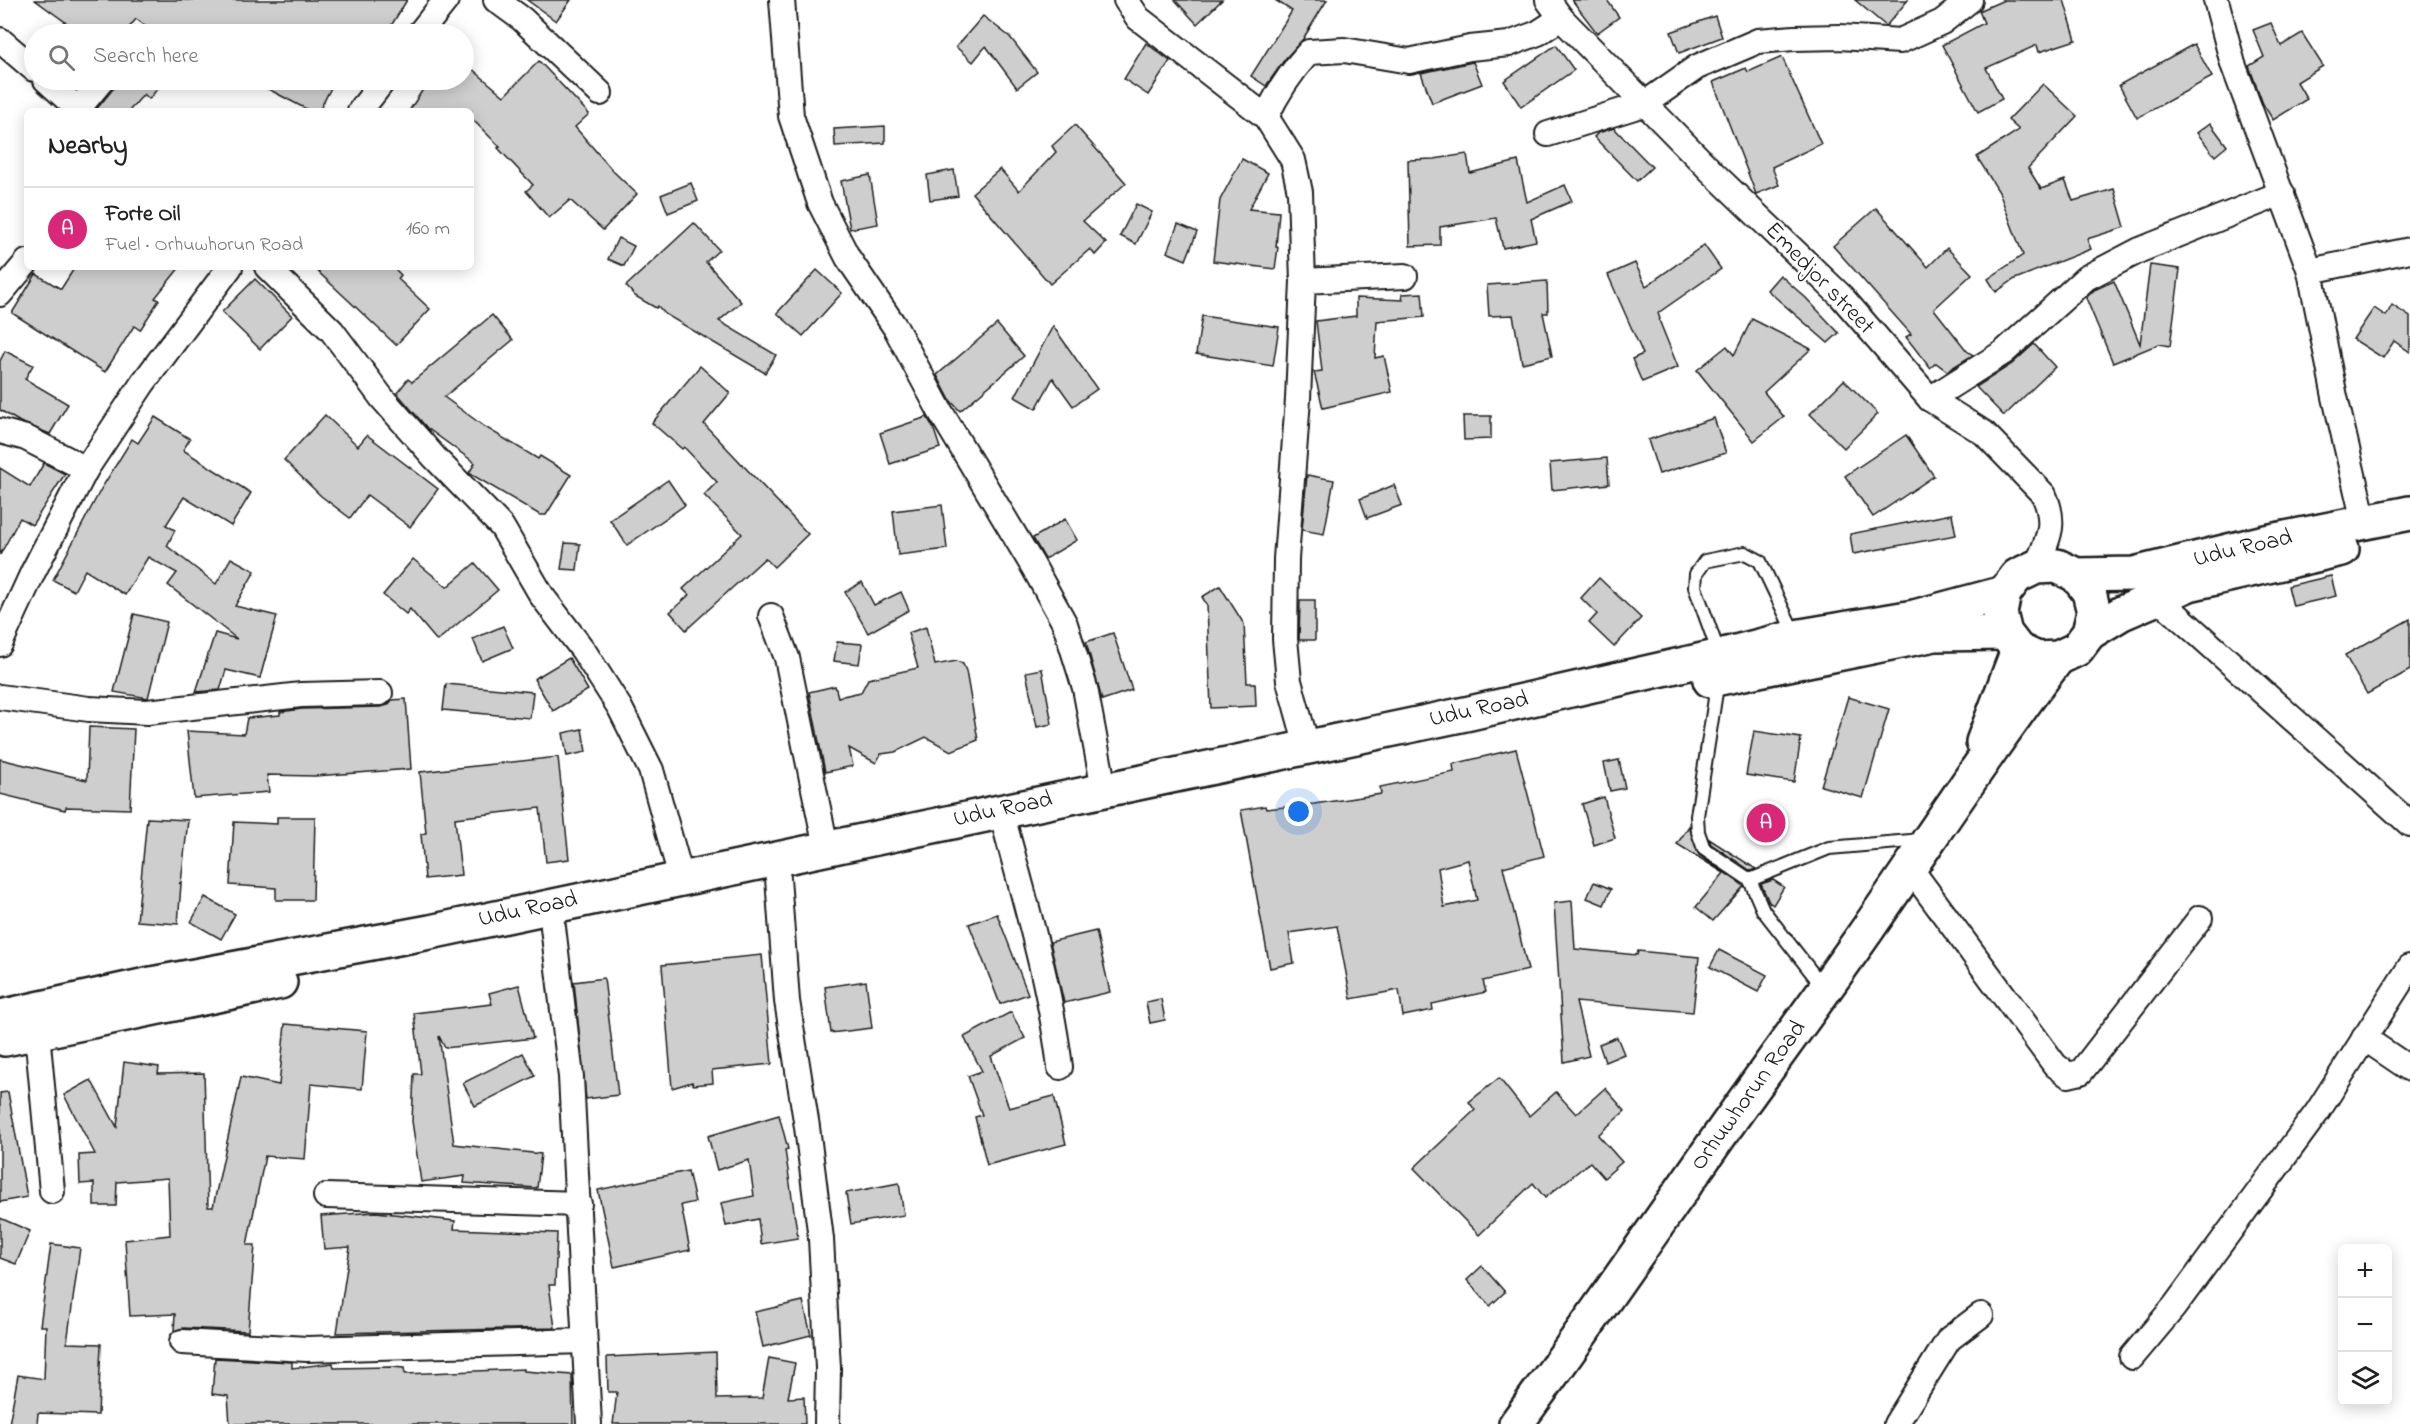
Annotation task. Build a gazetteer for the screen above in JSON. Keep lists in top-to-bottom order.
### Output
{
  "streets": {
    "main road": ["Udu Road", "Orhuwhorun Road"],
    "street": ["Emedjor street"]
  },
  "crossings": [
    ["Emedjor street", "Udu Road"],
    ["Emedjor street", "Orhuwhorun Road"],
    ["Udu Road", "Orhuwhorun Road"]
  ],
  "page": {
    "search": "Search here",
    "heading": "Nearby",
    "list": [
      {
        "mark": "A",
        "name": "Forte Oil",
        "note": "Fuel · Orhuwhorun Road",
        "value": "160 m"
      }
    ],
    "pins": "A",
    "map_buttons": ["+", "−"]
  }
}
